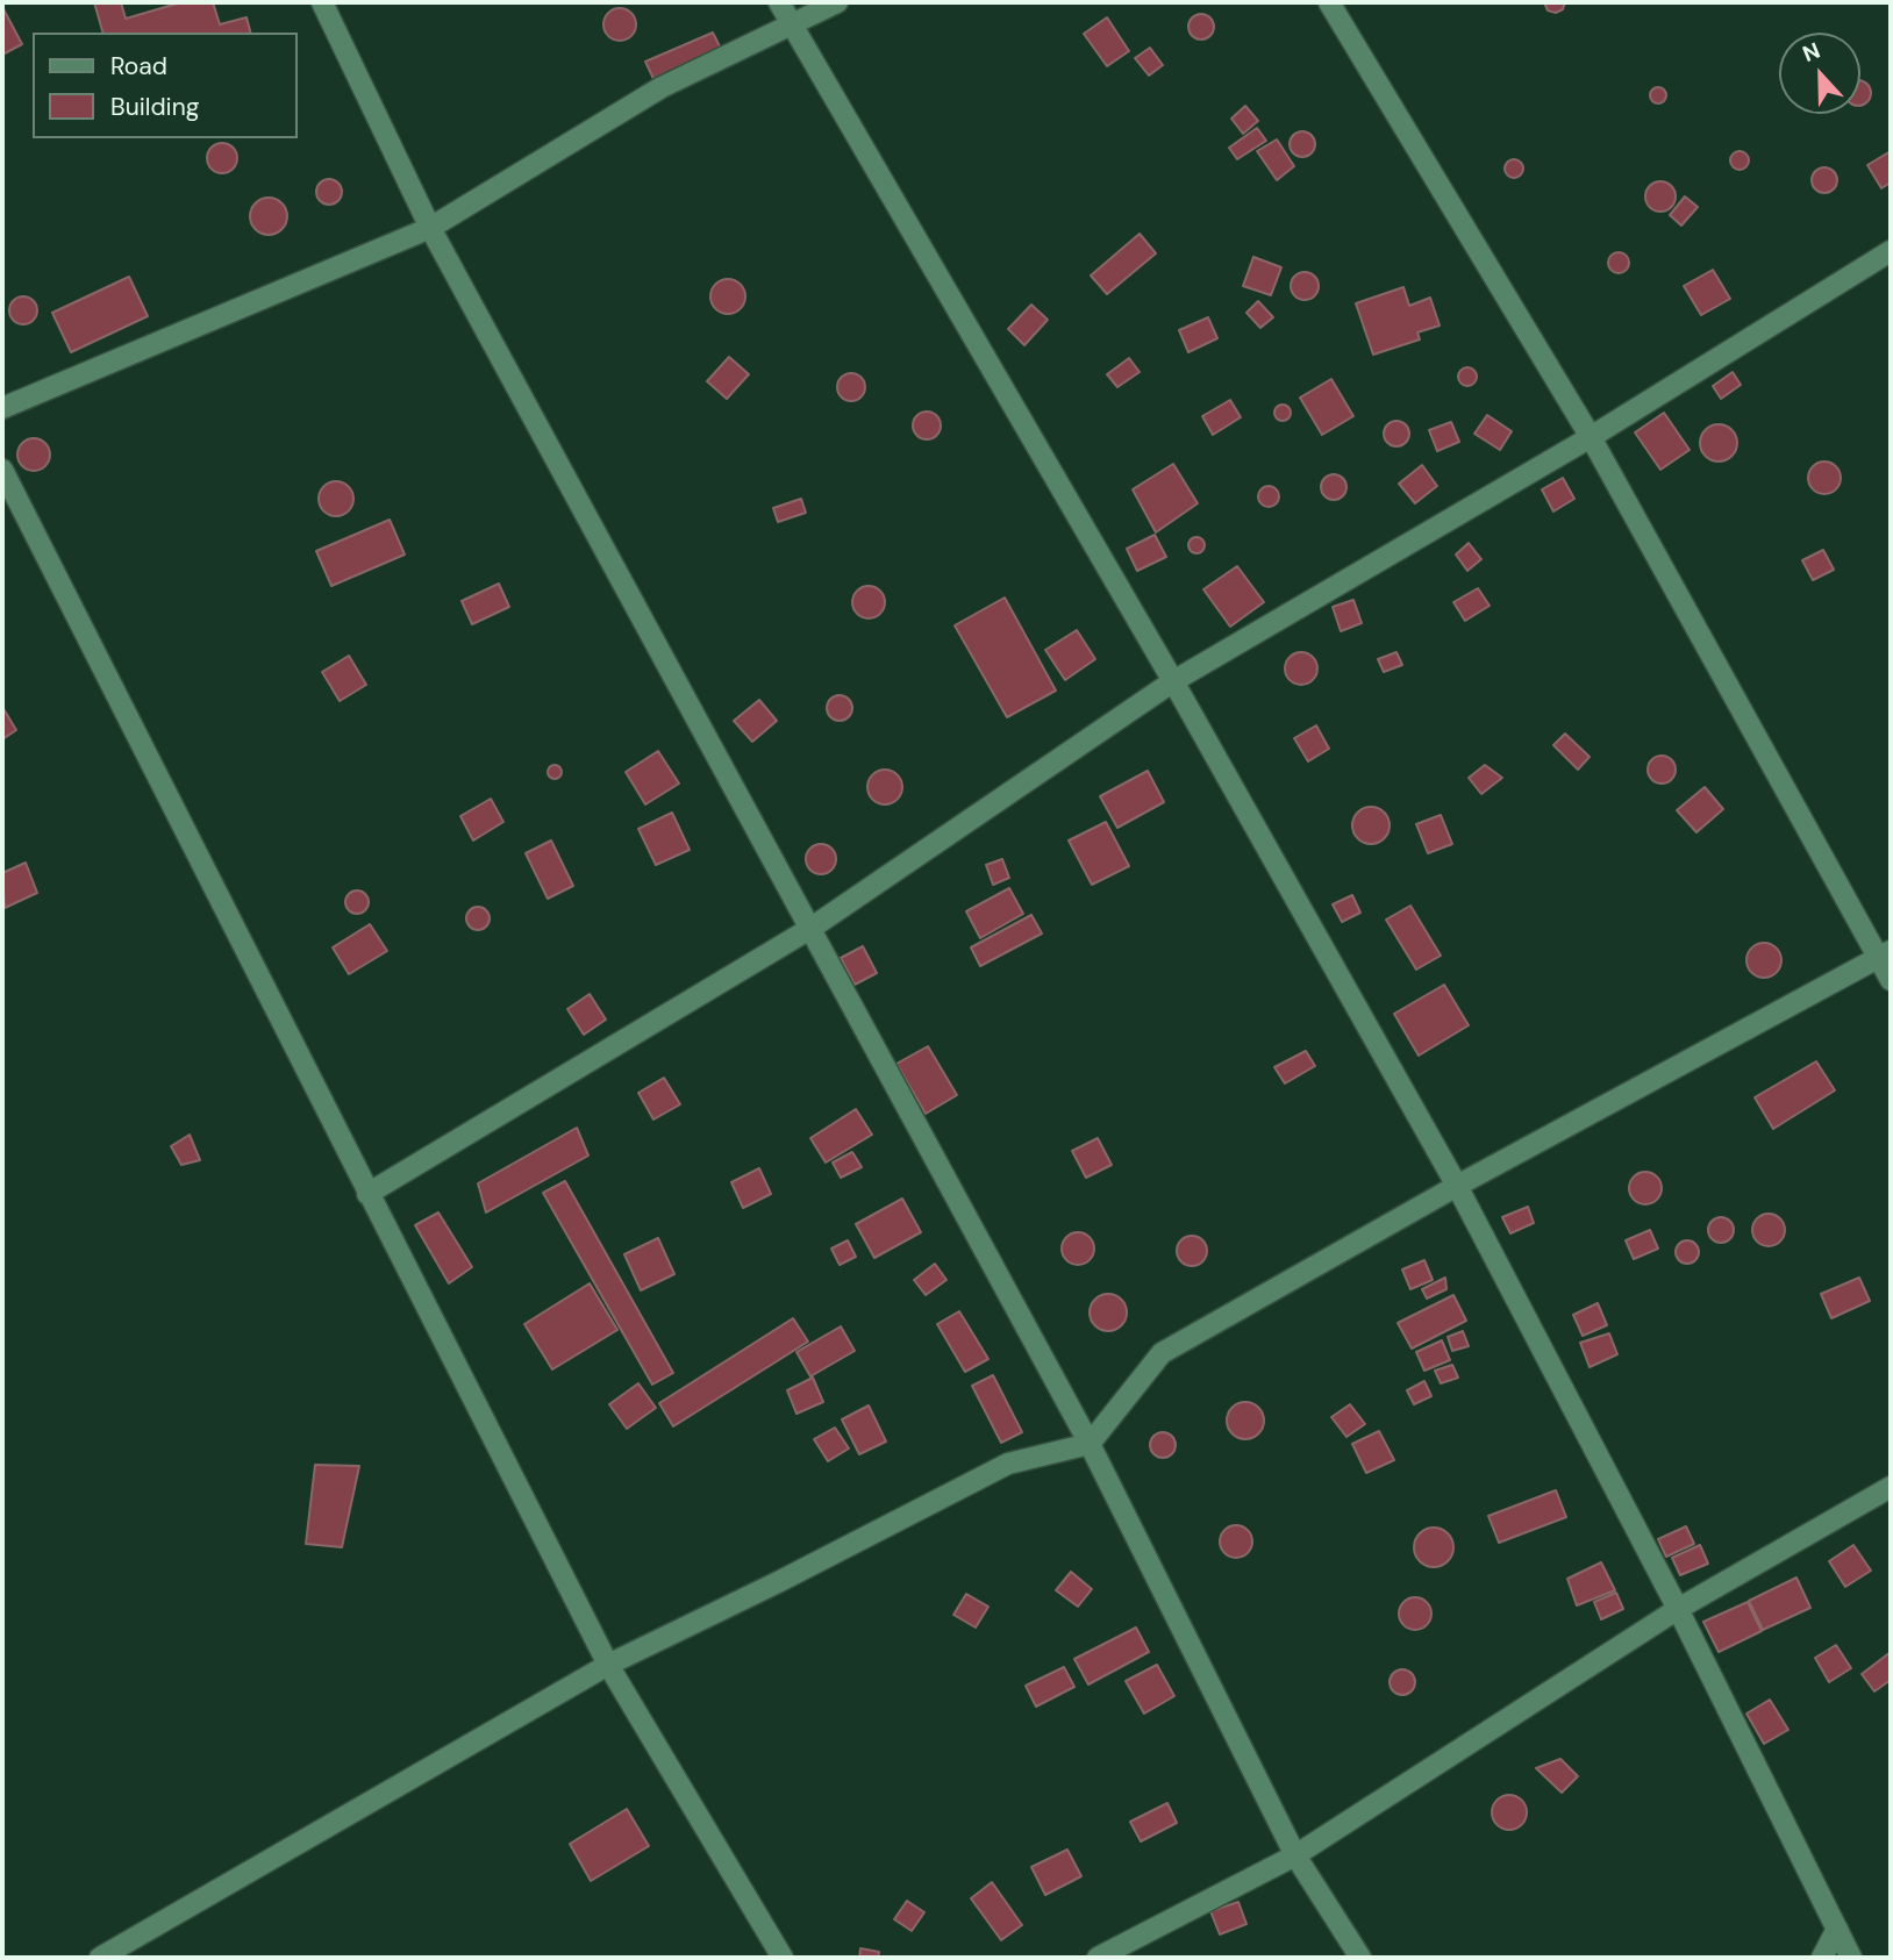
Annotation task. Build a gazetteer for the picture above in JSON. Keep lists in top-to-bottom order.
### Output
{
  "legend": ["Road", "Building"],
  "north": "top"
}
